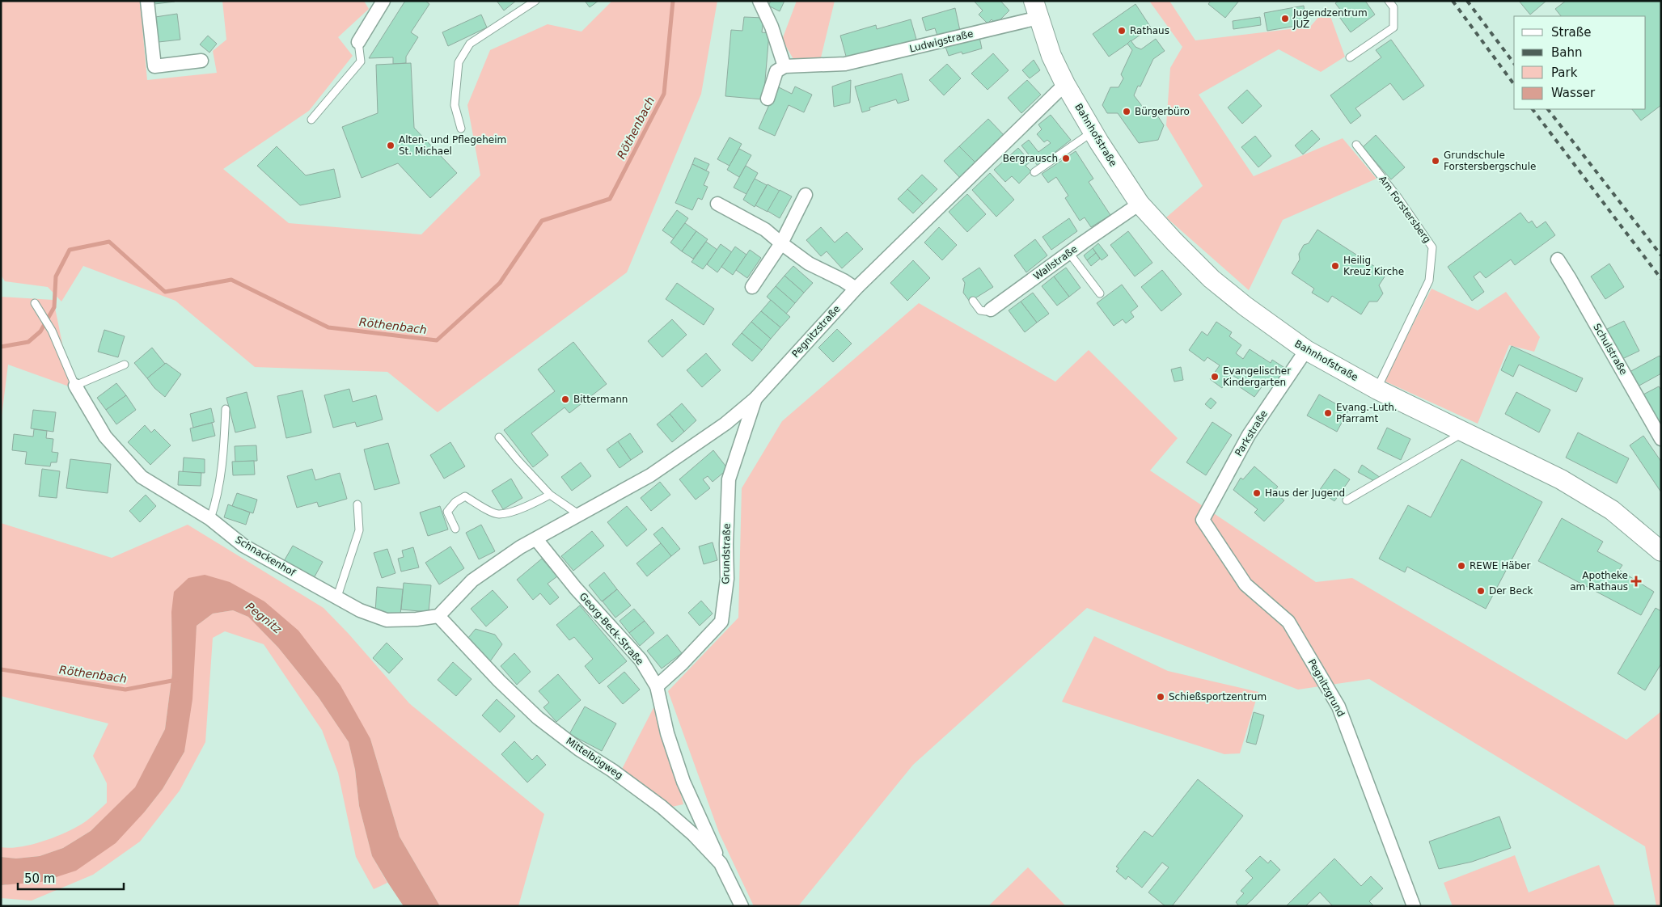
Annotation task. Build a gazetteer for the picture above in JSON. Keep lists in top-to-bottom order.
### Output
{
  "streets": {
    "main road": ["Bahnhofstraße"],
    "street": [
      "Ludwigstraße",
      "Wallstraße",
      "Pegnitzstraße",
      "Schulstraße",
      "Parkstraße",
      "Grundstraße",
      "Schnackenhof",
      "Georg-Beck-Straße",
      "Pegnitzgrund",
      "Mittelbügweg"
    ],
    "lane": ["Am Forstersberg"]
  },
  "crossings": [
    ["Ludwigstraße", "Bahnhofstraße"],
    ["Bahnhofstraße", "Am Forstersberg"],
    ["Bahnhofstraße", "Wallstraße"],
    ["Bahnhofstraße", "Pegnitzstraße"],
    ["Bahnhofstraße", "Parkstraße"],
    ["Pegnitzstraße", "Grundstraße"],
    ["Pegnitzstraße", "Georg-Beck-Straße"],
    ["Parkstraße", "Pegnitzgrund"],
    ["Grundstraße", "Georg-Beck-Straße"],
    ["Schnackenhof", "Mittelbügweg"],
    ["Georg-Beck-Straße", "Mittelbügweg"]
  ],
  "water": ["Röthenbach", "Pegnitz"],
  "places": {
    "other": [
      "Jugendzentrum JUZ",
      "Rathaus",
      "Bürgerbüro",
      "Alten- und Pflegeheim St. Michael",
      "Bergrausch",
      "Grundschule Forstersbergschule",
      "Heilig Kreuz Kirche",
      "Evangelischer Kindergarten",
      "Bittermann",
      "Evang.-Luth. Pfarramt",
      "Haus der Jugend",
      "REWE Häber",
      "Der Beck",
      "Schießsportzentrum"
    ],
    "health": ["Apotheke am Rathaus"]
  },
  "legend": [
    "Straße",
    "Bahn",
    "Park",
    "Wasser"
  ],
  "scale_bar": "50 m"
}
